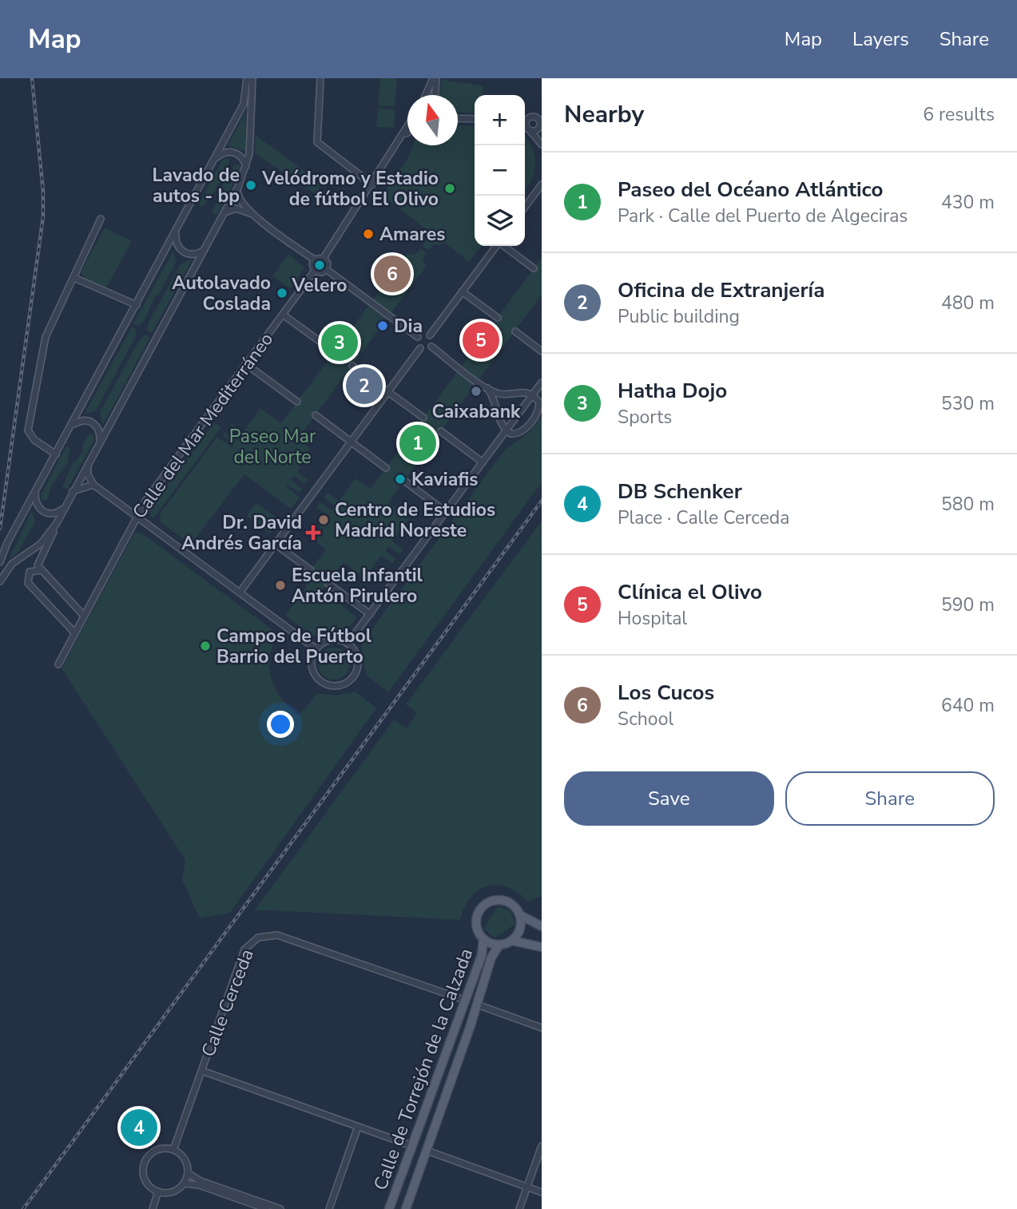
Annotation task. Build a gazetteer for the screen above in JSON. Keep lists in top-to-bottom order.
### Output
{
  "streets": {
    "main road": ["Calle de Torrejón de la Calzada"],
    "street": ["Calle del Mar Mediterráneo", "Calle Cerceda"]
  },
  "crossings": [
    ["Calle Cerceda", "Calle de Torrejón de la Calzada"]
  ],
  "parks": ["Paseo Mar del Norte"],
  "places": {
    "other": [
      "Lavado de autos - bp",
      "Velódromo y Estadio de fútbol El Olivo",
      "Amares",
      "Velero",
      "Autolavado Coslada",
      "Dia",
      "Caixabank",
      "Kaviafis",
      "Centro de Estudios Madrid Noreste",
      "Escuela Infantil Antón Pirulero",
      "Campos de Fútbol Barrio del Puerto"
    ],
    "health": ["Dr. David Andrés García"]
  },
  "north": "top",
  "page": {
    "header": "Map",
    "nav": ["Map", "Layers", "Share"],
    "heading": ["Nearby", "6 results"],
    "map_buttons": ["+", "−"],
    "list": [
      {
        "mark": "1",
        "name": "Paseo del Océano Atlántico",
        "note": "Park · Calle del Puerto de Algeciras",
        "value": "430 m"
      },
      {
        "mark": "2",
        "name": "Oficina de Extranjería",
        "note": "Public building",
        "value": "480 m"
      },
      {
        "mark": "3",
        "name": "Hatha Dojo",
        "note": "Sports",
        "value": "530 m"
      },
      {
        "mark": "4",
        "name": "DB Schenker",
        "note": "Place · Calle Cerceda",
        "value": "580 m"
      },
      {
        "mark": "5",
        "name": "Clínica el Olivo",
        "note": "Hospital",
        "value": "590 m"
      },
      {
        "mark": "6",
        "name": "Los Cucos",
        "note": "School",
        "value": "640 m"
      }
    ],
    "pins": [
      "6",
      "5",
      "3",
      "2",
      "1",
      "4"
    ],
    "buttons": ["Save", "Share"]
  }
}
